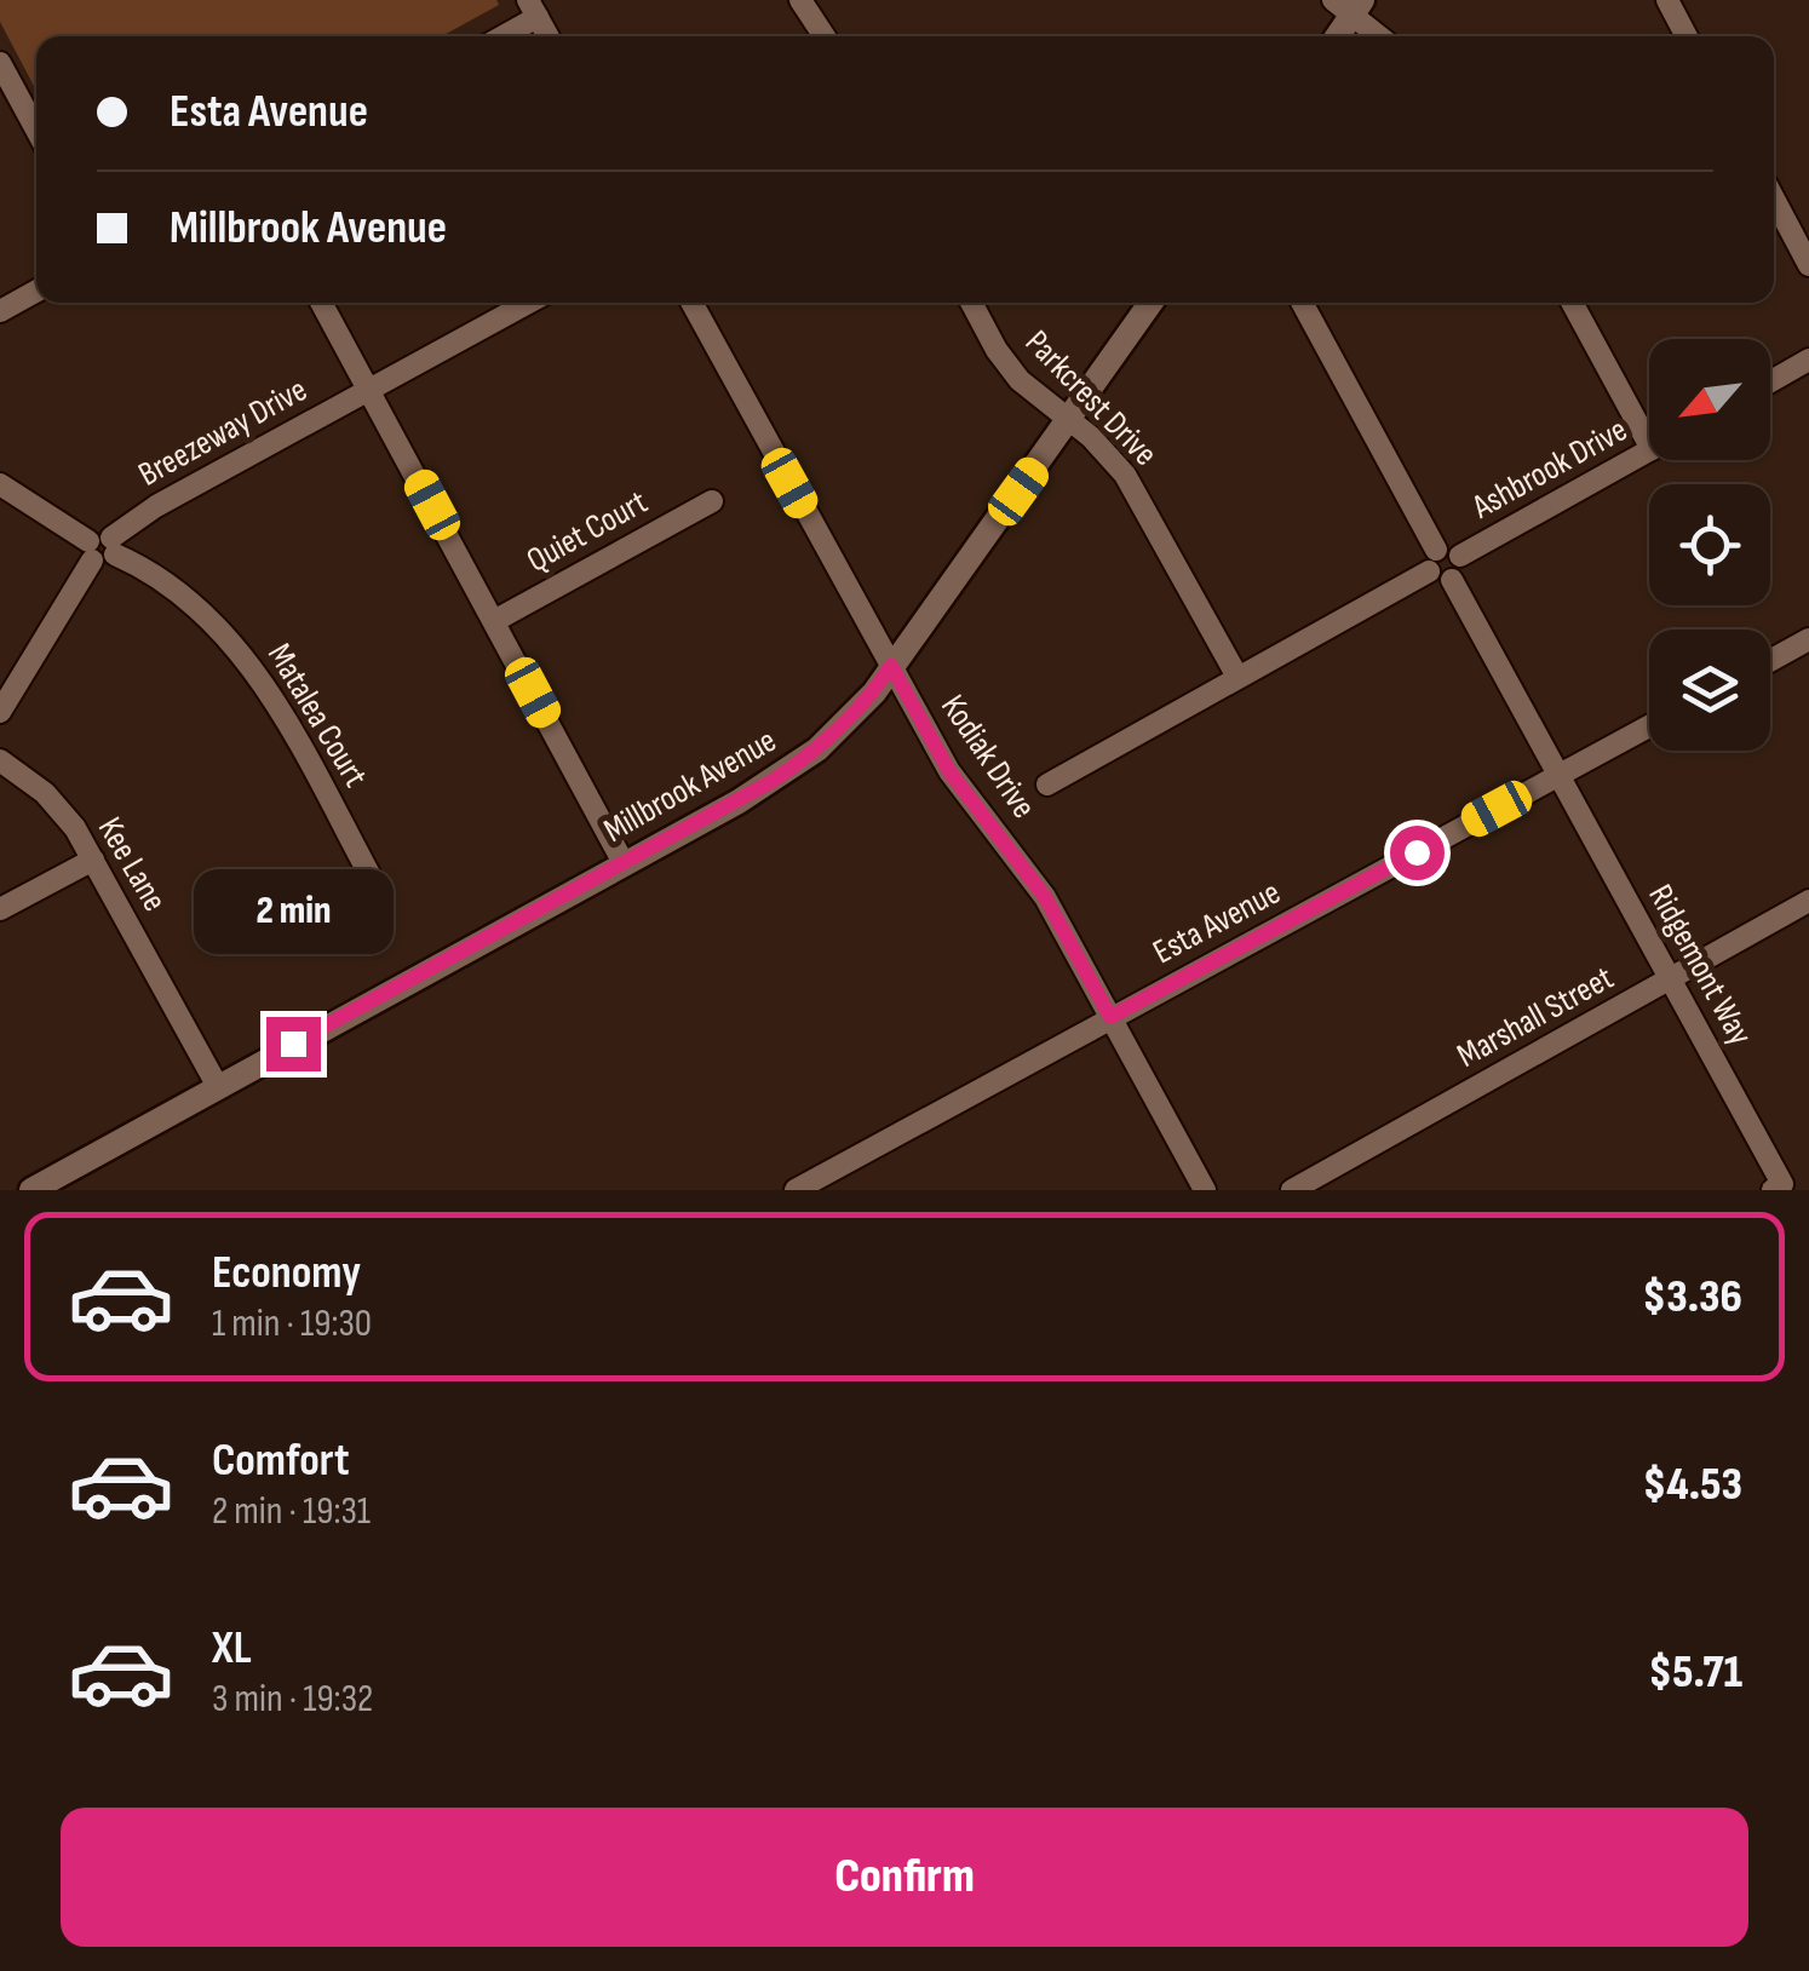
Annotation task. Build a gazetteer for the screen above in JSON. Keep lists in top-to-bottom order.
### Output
{
  "streets": {
    "street": [
      "Parkcrest Drive",
      "Breezeway Drive",
      "Ashbrook Drive",
      "Quiet Court",
      "Matalea Court",
      "Kodiak Drive",
      "Millbrook Avenue",
      "Kee Lane",
      "Esta Avenue",
      "Ridgemont Way",
      "Marshall Street"
    ]
  },
  "crossings": [
    ["Parkcrest Drive", "Millbrook Avenue"],
    ["Breezeway Drive", "Matalea Court"],
    ["Ashbrook Drive", "Ridgemont Way"],
    ["Kodiak Drive", "Millbrook Avenue"],
    ["Kodiak Drive", "Esta Avenue"],
    ["Millbrook Avenue", "Kee Lane"],
    ["Esta Avenue", "Ridgemont Way"],
    ["Ridgemont Way", "Marshall Street"]
  ],
  "north": "bottom left",
  "page": {
    "banner": ["Esta Avenue", "Millbrook Avenue"],
    "bubble": "2 min",
    "list": [
      {
        "name": "Economy",
        "note": "1 min · 19:30",
        "value": "$3.36"
      },
      {
        "name": "Comfort",
        "note": "2 min · 19:31",
        "value": "$4.53"
      },
      {
        "name": "XL",
        "note": "3 min · 19:32",
        "value": "$5.71"
      }
    ],
    "buttons": "Confirm"
  }
}
